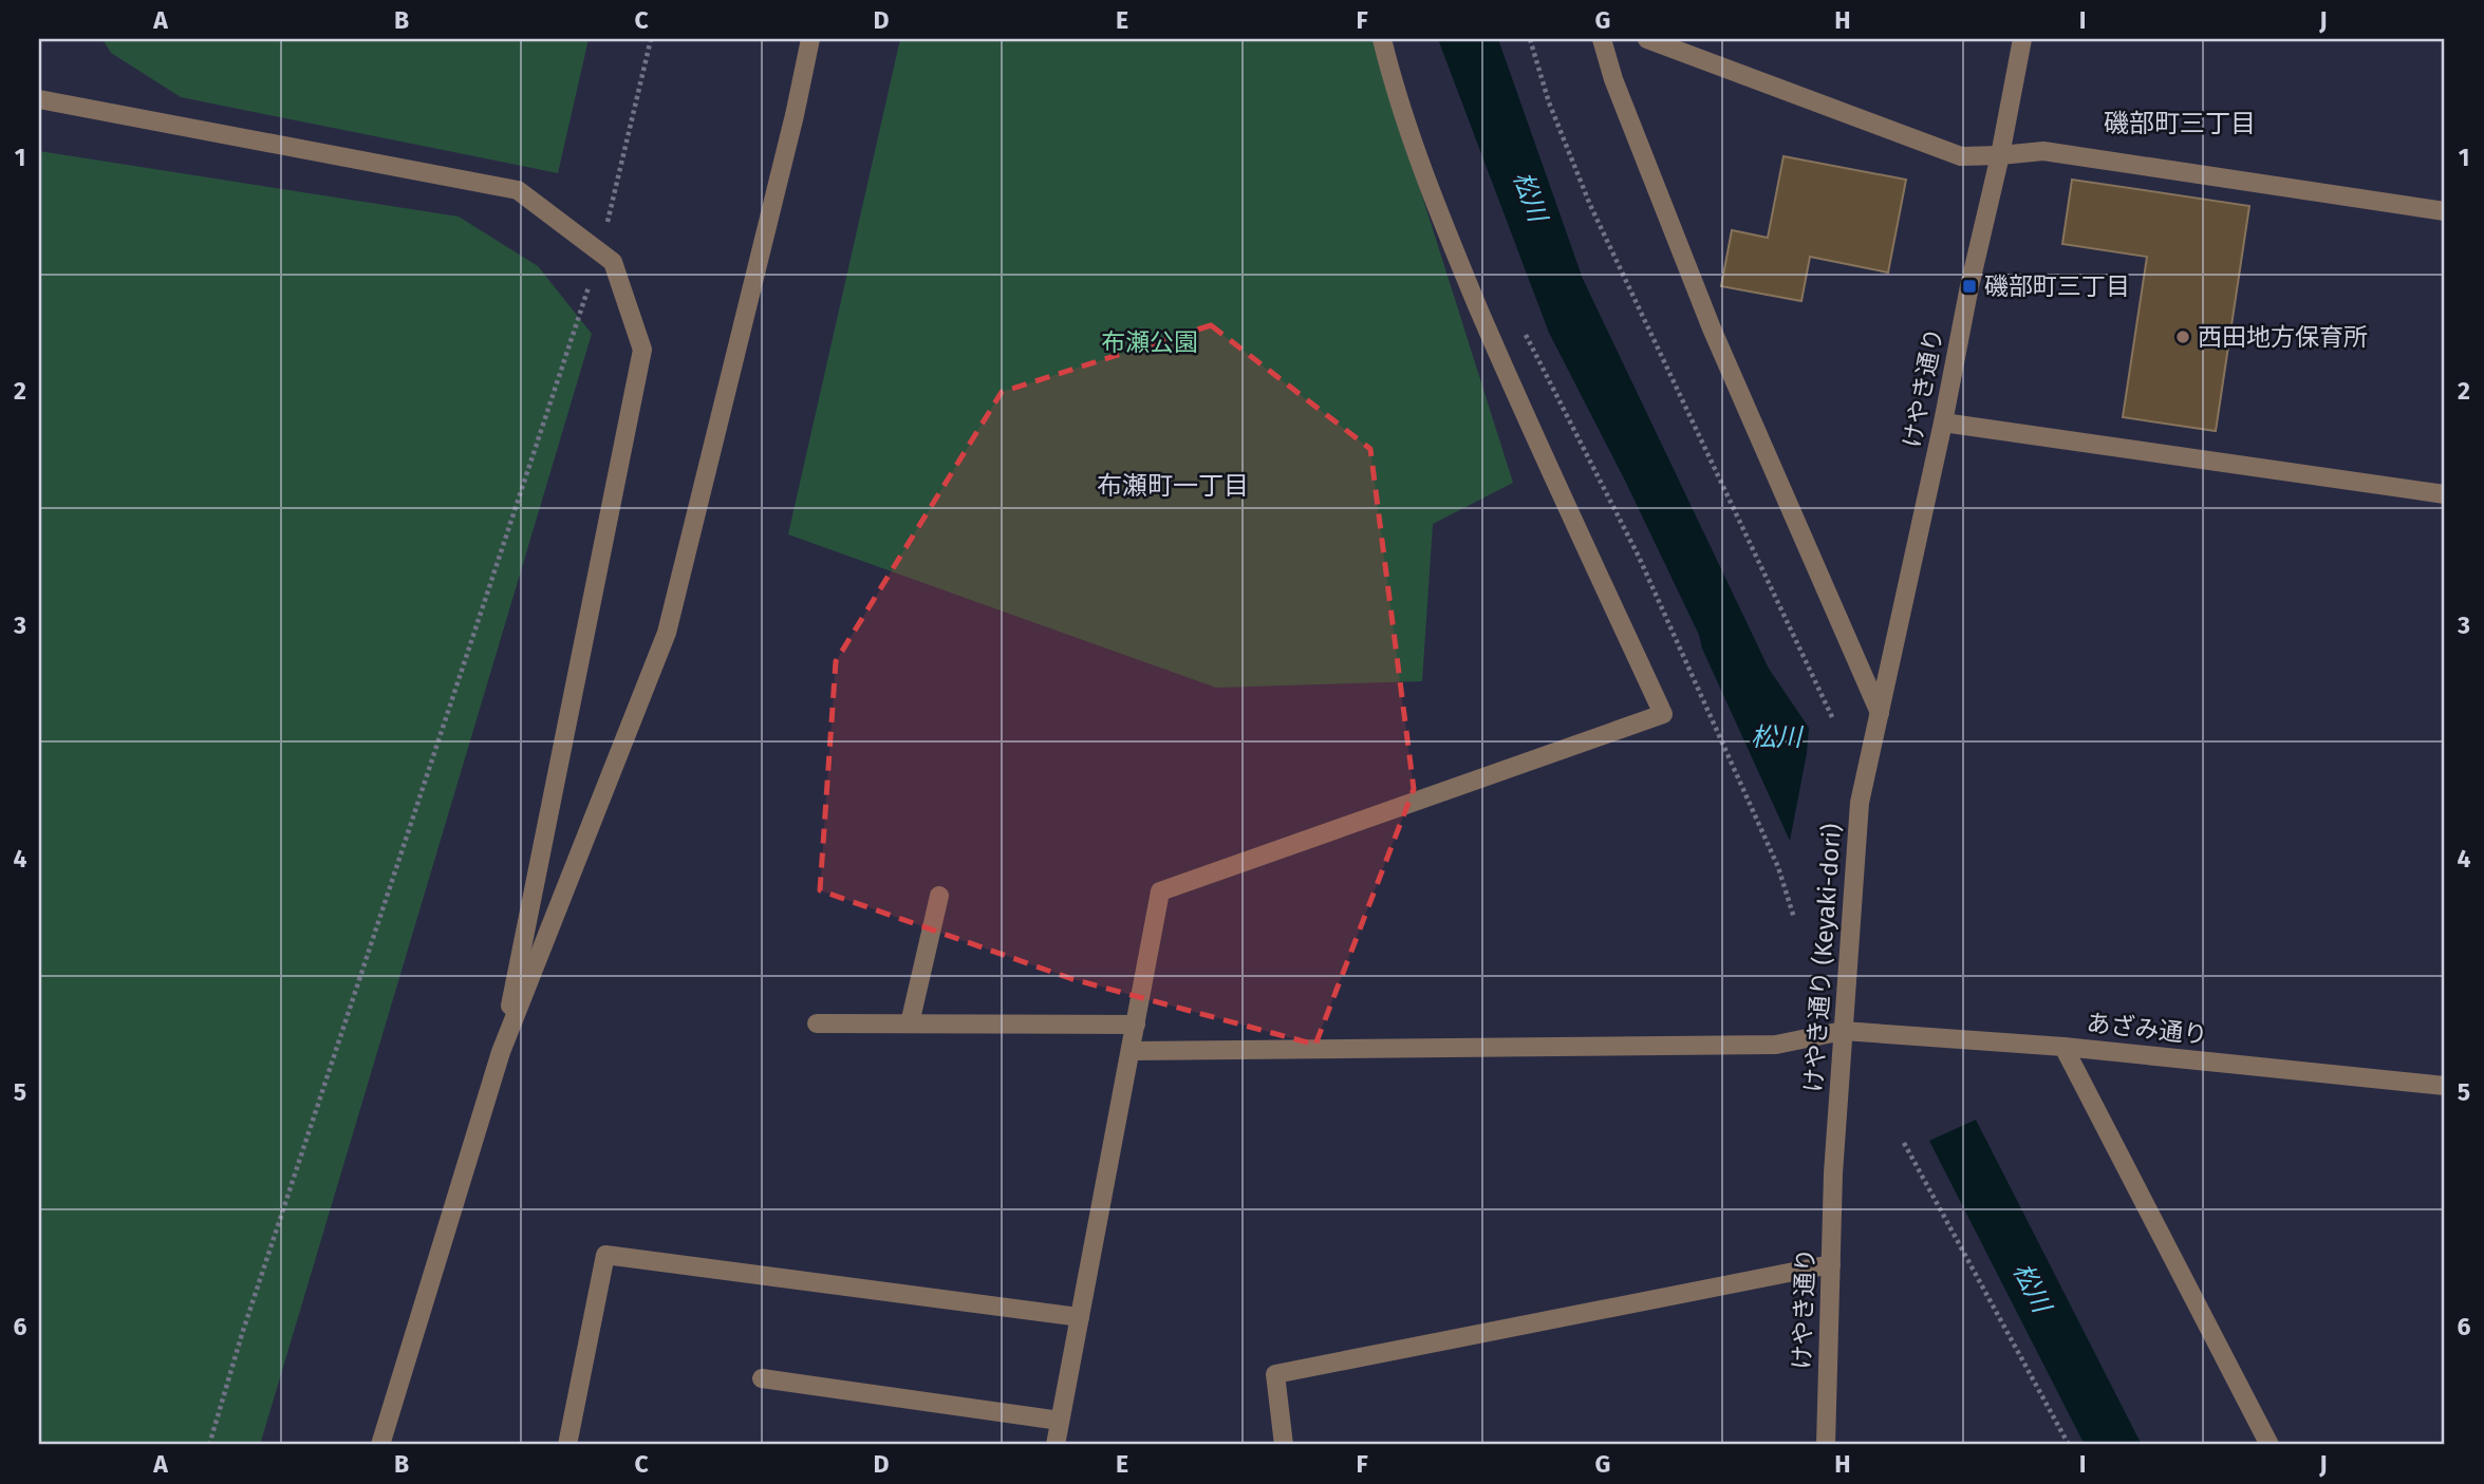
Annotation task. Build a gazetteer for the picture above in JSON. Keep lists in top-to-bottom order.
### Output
{
  "streets": {
    "street": ["けやき通り", "けやき通り (Keyaki-dori)", "あざみ通り"]
  },
  "crossings": [
    ["けやき通り", "けやき通り (Keyaki-dori)"],
    ["けやき通り (Keyaki-dori)", "あざみ通り"]
  ],
  "districts": ["磯部町三丁目", "布瀬町一丁目"],
  "water": ["松川"],
  "parks": ["布瀬公園"],
  "places": {
    "transit": ["磯部町三丁目"],
    "other": ["西田地方保育所"]
  },
  "grid": {
    "columns": [
      "A",
      "B",
      "C",
      "D",
      "E",
      "F",
      "G",
      "H",
      "I",
      "J"
    ],
    "rows": [
      "1",
      "2",
      "3",
      "4",
      "5",
      "6"
    ]
  }
}
